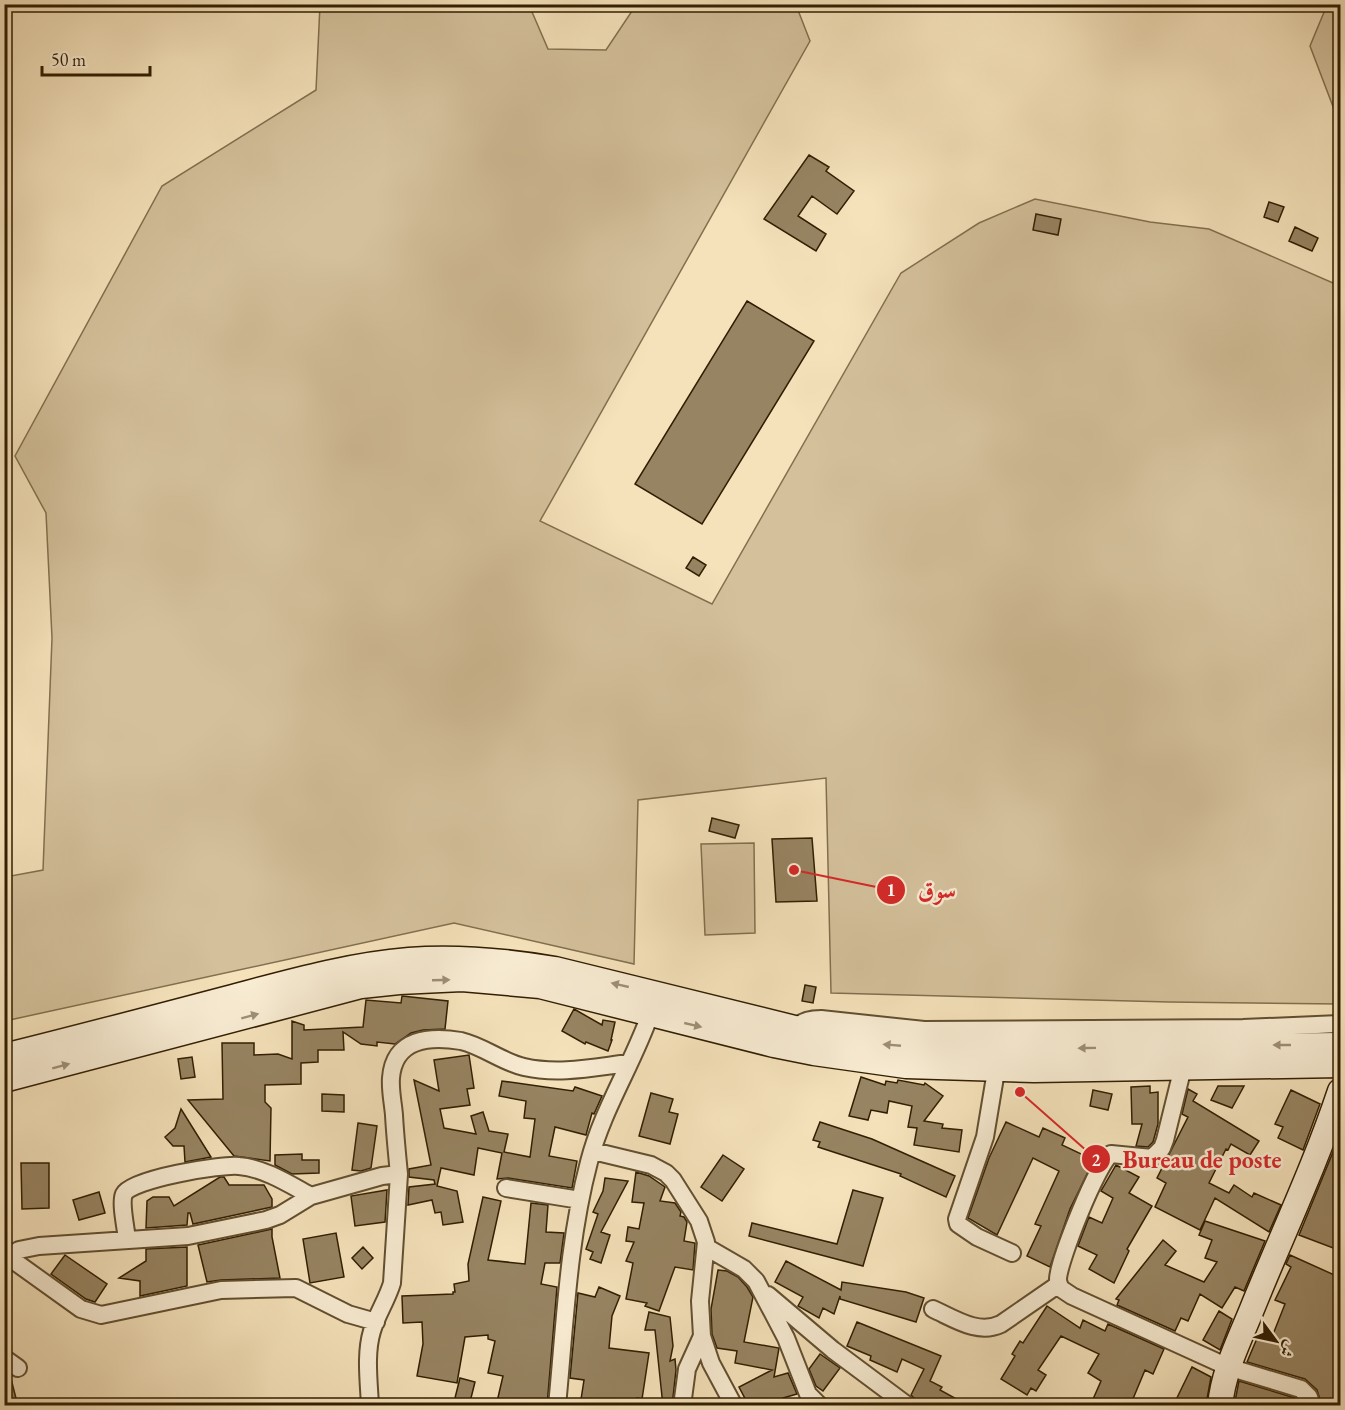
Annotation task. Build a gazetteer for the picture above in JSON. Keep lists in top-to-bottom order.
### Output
{
  "places": ["سوق", "Bureau de poste"],
  "scale_bar": "50 m",
  "north": "bottom right"
}
